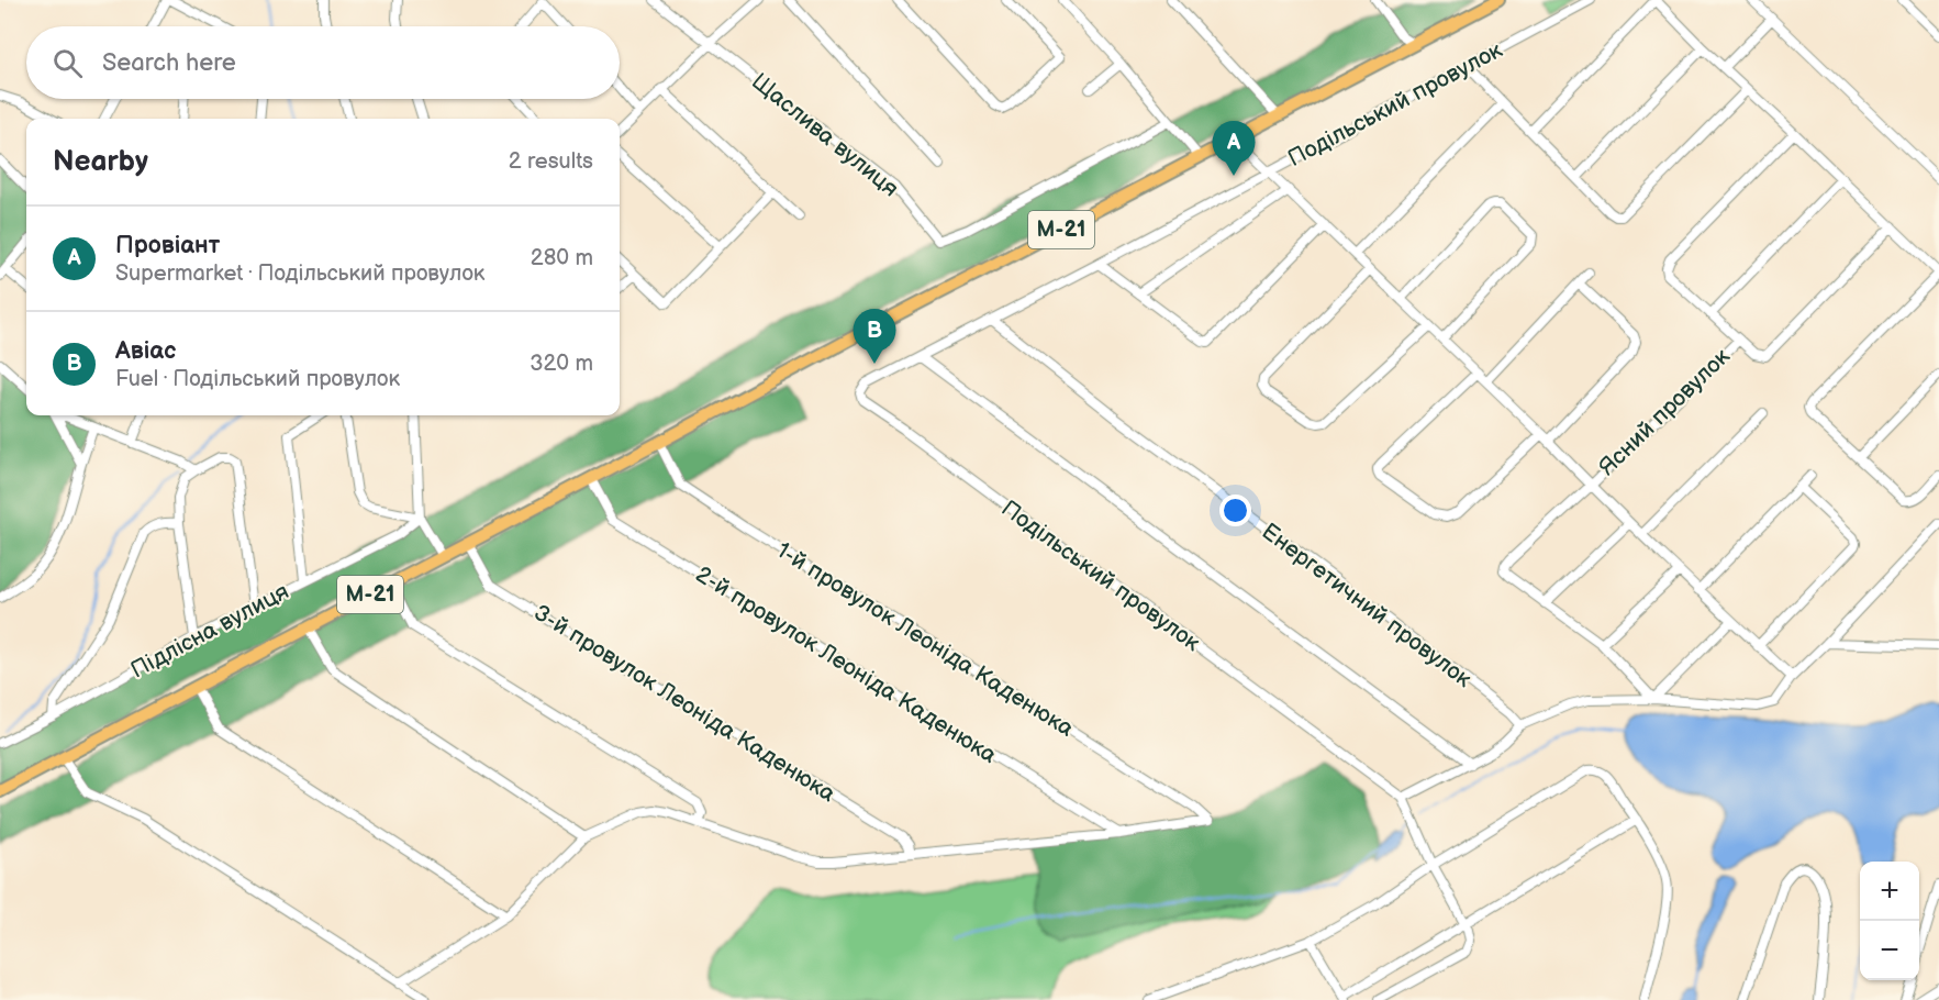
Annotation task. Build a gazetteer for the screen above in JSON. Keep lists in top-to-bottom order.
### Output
{
  "streets": {
    "highway": ["М-21"],
    "street": [
      "Подільський провулок",
      "Щаслива вулиця",
      "Ясний провулок",
      "Енергетичний провулок",
      "Підлісна вулиця",
      "1-й провулок Леоніда Каденюка",
      "2-й провулок Леоніда Каденюка",
      "3-й провулок Леоніда Каденюка"
    ]
  },
  "crossings": [
    ["Подільський провулок", "Енергетичний провулок"],
    ["М-21", "1-й провулок Леоніда Каденюка"],
    ["М-21", "2-й провулок Леоніда Каденюка"],
    ["М-21", "3-й провулок Леоніда Каденюка"],
    ["1-й провулок Леоніда Каденюка", "2-й провулок Леоніда Каденюка"]
  ],
  "page": {
    "search": "Search here",
    "heading": ["Nearby", "2 results"],
    "pins": ["A", "B"],
    "list": [
      {
        "mark": "A",
        "name": "Провіант",
        "note": "Supermarket · Подільський провулок",
        "value": "280 m"
      },
      {
        "mark": "B",
        "name": "Авіас",
        "note": "Fuel · Подільський провулок",
        "value": "320 m"
      }
    ],
    "map_buttons": ["+", "−"]
  }
}
